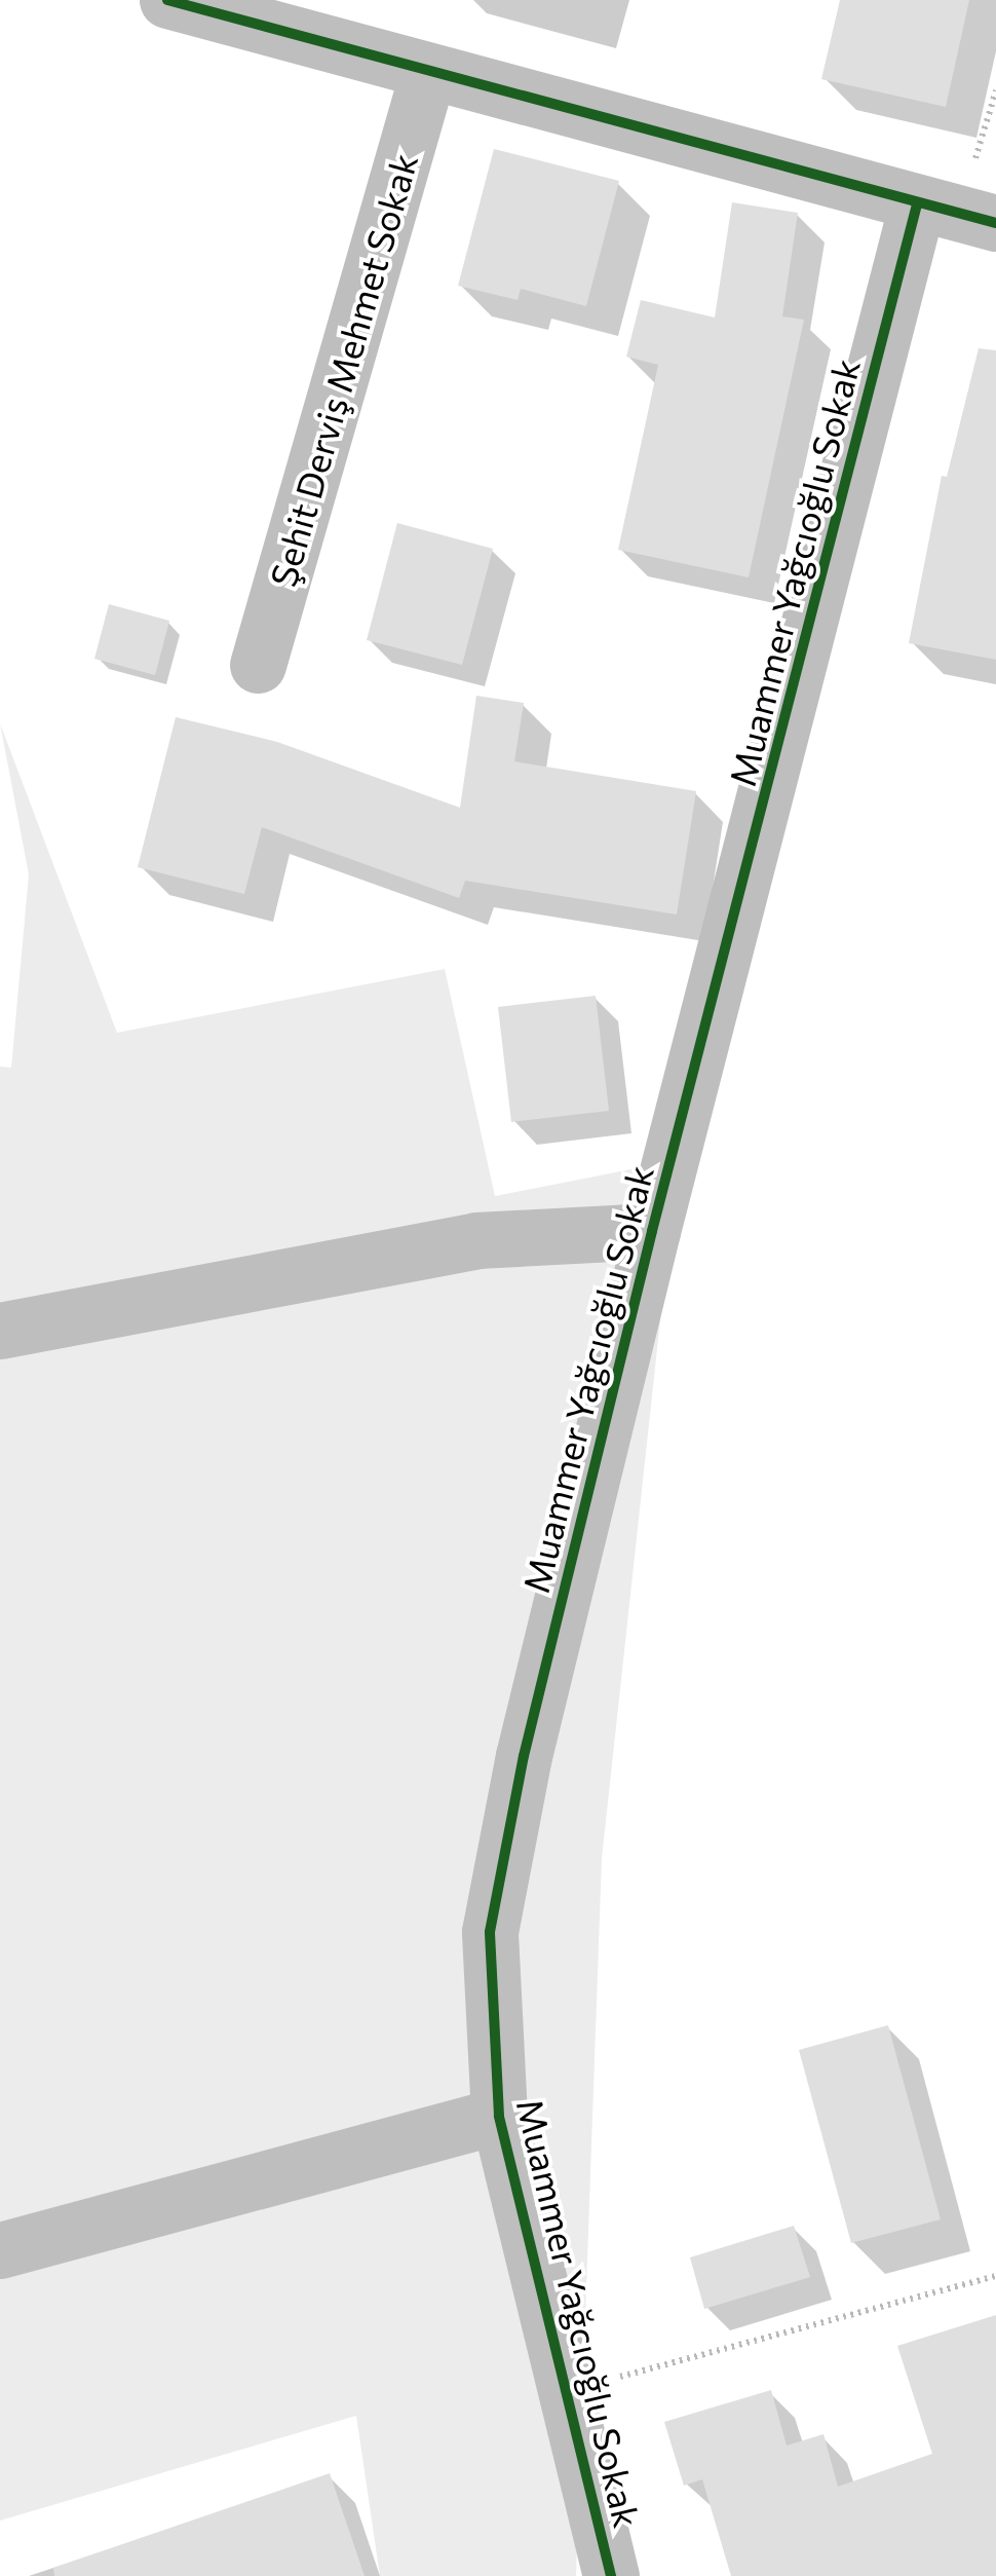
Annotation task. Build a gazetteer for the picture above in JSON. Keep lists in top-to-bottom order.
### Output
{
  "streets": {
    "street": ["Şehit Derviş Mehmet Sokak", "Muammer Yağcıoğlu Sokak"]
  }
}
